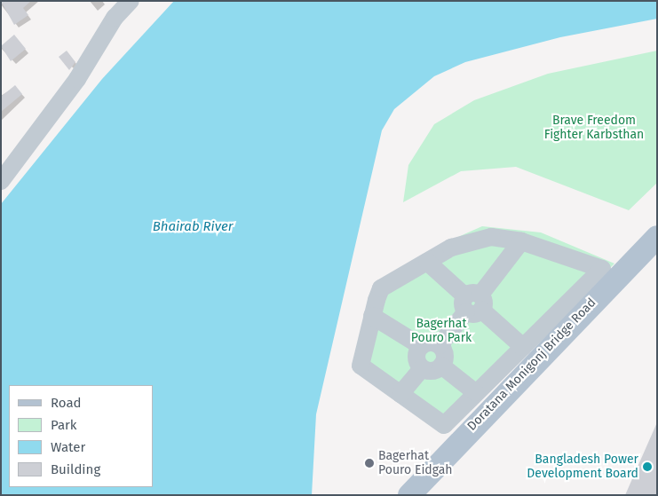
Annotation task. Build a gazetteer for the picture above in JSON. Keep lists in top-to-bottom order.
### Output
{
  "streets": {
    "main road": ["Doratana Monigonj Bridge Road"]
  },
  "water": ["Bhairab River"],
  "parks": ["Brave Freedom Fighter Karbsthan", "Bagerhat Pouro Park"],
  "places": ["Bagerhat Pouro Eidgah", "Bangladesh Power Development Board"],
  "legend": [
    "Road",
    "Park",
    "Water",
    "Building"
  ]
}
